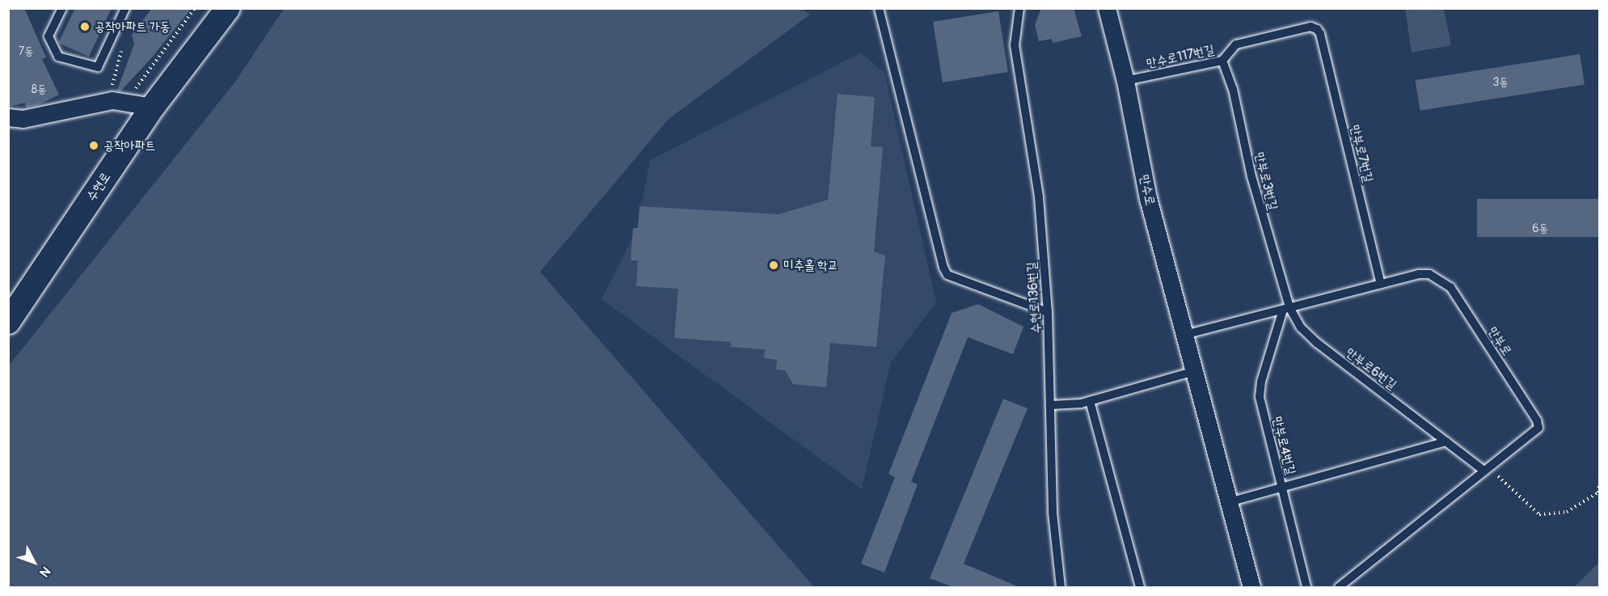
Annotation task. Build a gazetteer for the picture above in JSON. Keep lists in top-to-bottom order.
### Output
{
  "streets": {
    "street": ["수현로", "만수로"],
    "lane": [
      "만수로117번길",
      "만부로7번길",
      "만부로3번길",
      "수현로136번길",
      "만부로",
      "만부로6번길",
      "만부로4번길"
    ]
  },
  "crossings": [
    ["만수로117번길", "만부로7번길"],
    ["만수로117번길", "만부로3번길"],
    ["만수로117번길", "만수로"],
    ["만부로7번길", "만부로"],
    ["만부로3번길", "만부로"],
    ["만부로3번길", "만부로6번길"],
    ["만부로3번길", "만부로4번길"],
    ["만수로", "만부로"],
    ["만부로", "만부로6번길"],
    ["만부로", "만부로4번길"],
    ["만부로6번길", "만부로4번길"]
  ],
  "places": ["공작아파트 가동", "공작아파트", "미추홀 학교"],
  "house_numbers": [
    "7동",
    "3동",
    "8동",
    "6동"
  ],
  "north": "bottom right"
}
